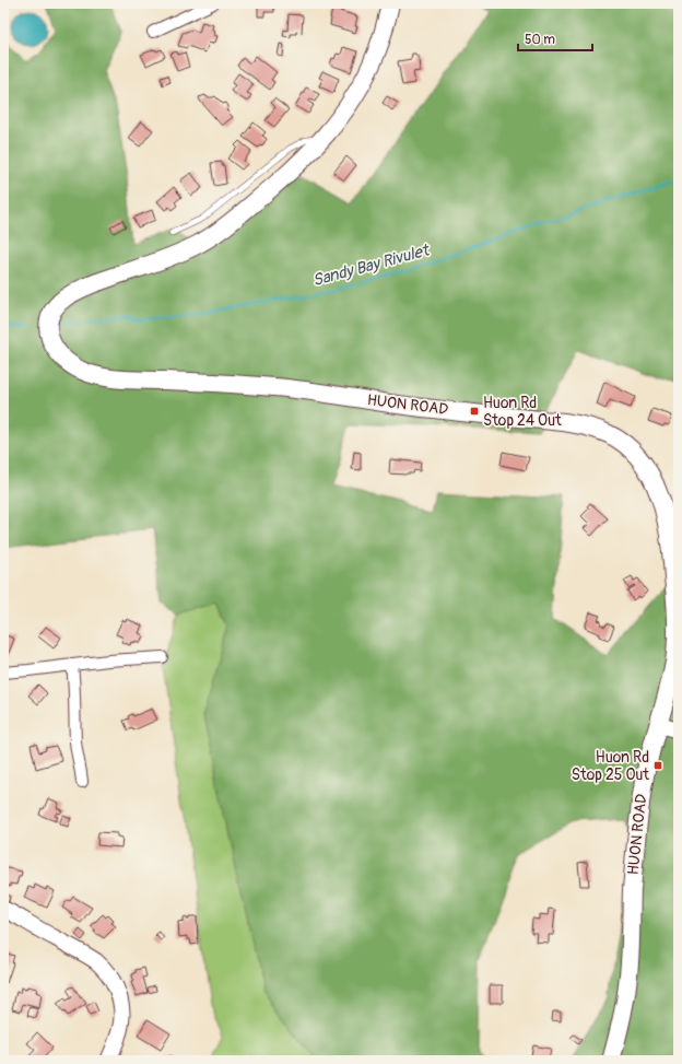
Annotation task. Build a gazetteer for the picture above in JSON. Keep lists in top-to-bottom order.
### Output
{
  "streets": {
    "main road": ["HUON ROAD"]
  },
  "water": ["Sandy Bay Rivulet"],
  "places": {
    "transit": ["Huon Rd Stop 24 Out", "Huon Rd Stop 25 Out"]
  },
  "scale_bar": "50 m"
}
